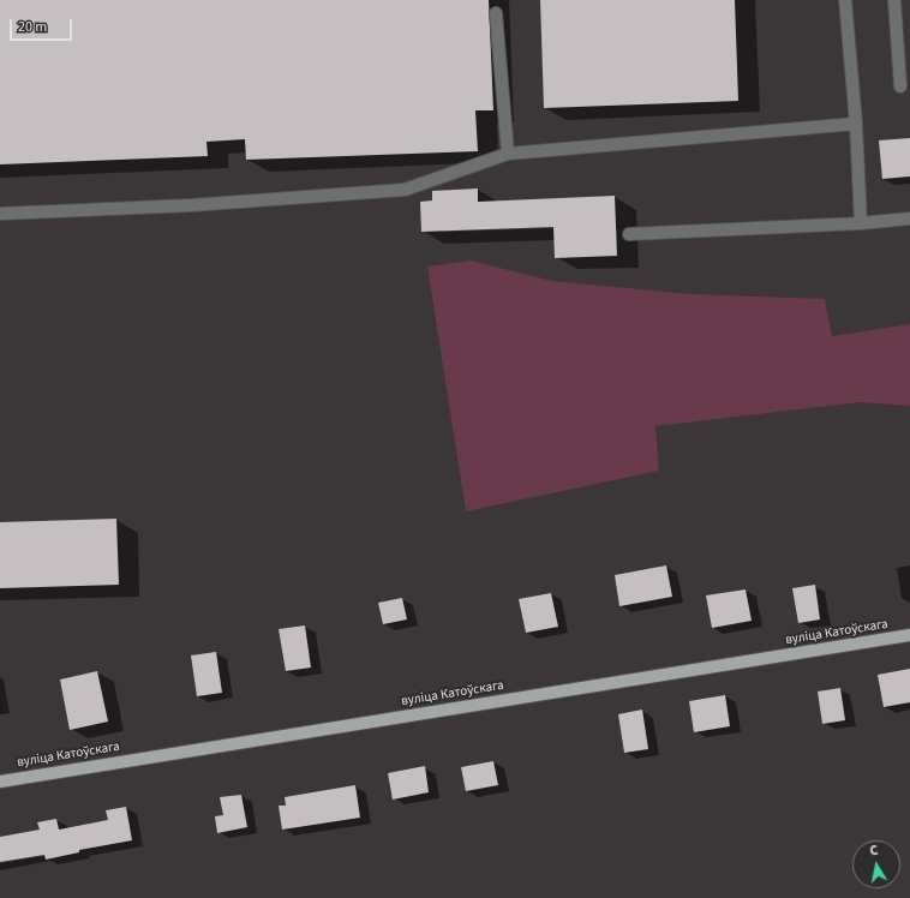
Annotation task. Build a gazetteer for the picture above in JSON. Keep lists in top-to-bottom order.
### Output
{
  "streets": {
    "main road": ["вуліца Катоўскага"]
  },
  "scale_bar": "20 m",
  "north": "top"
}
